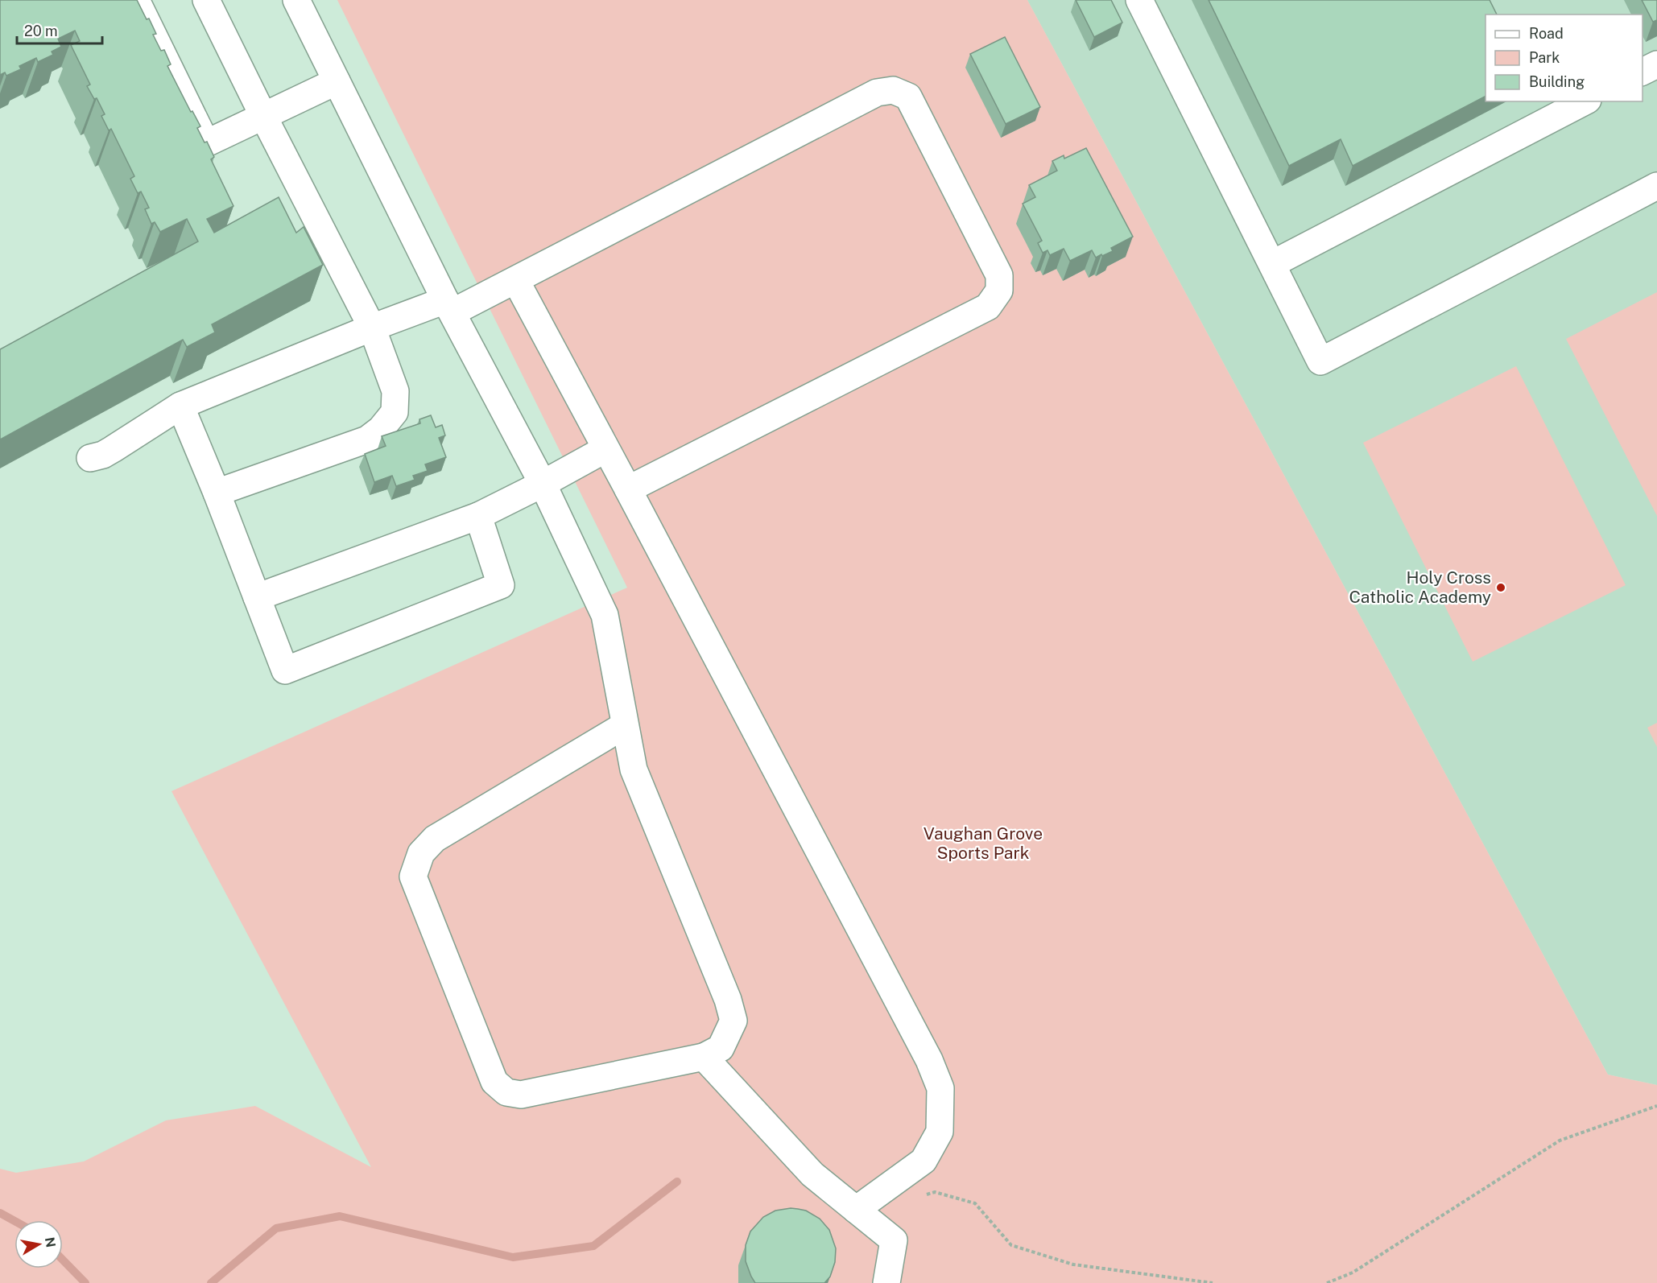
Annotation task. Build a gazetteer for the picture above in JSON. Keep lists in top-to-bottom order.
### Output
{
  "parks": ["Vaughan Grove Sports Park"],
  "places": ["Holy Cross Catholic Academy"],
  "legend": ["Road", "Park", "Building"],
  "scale_bar": "20 m",
  "north": "right"
}
